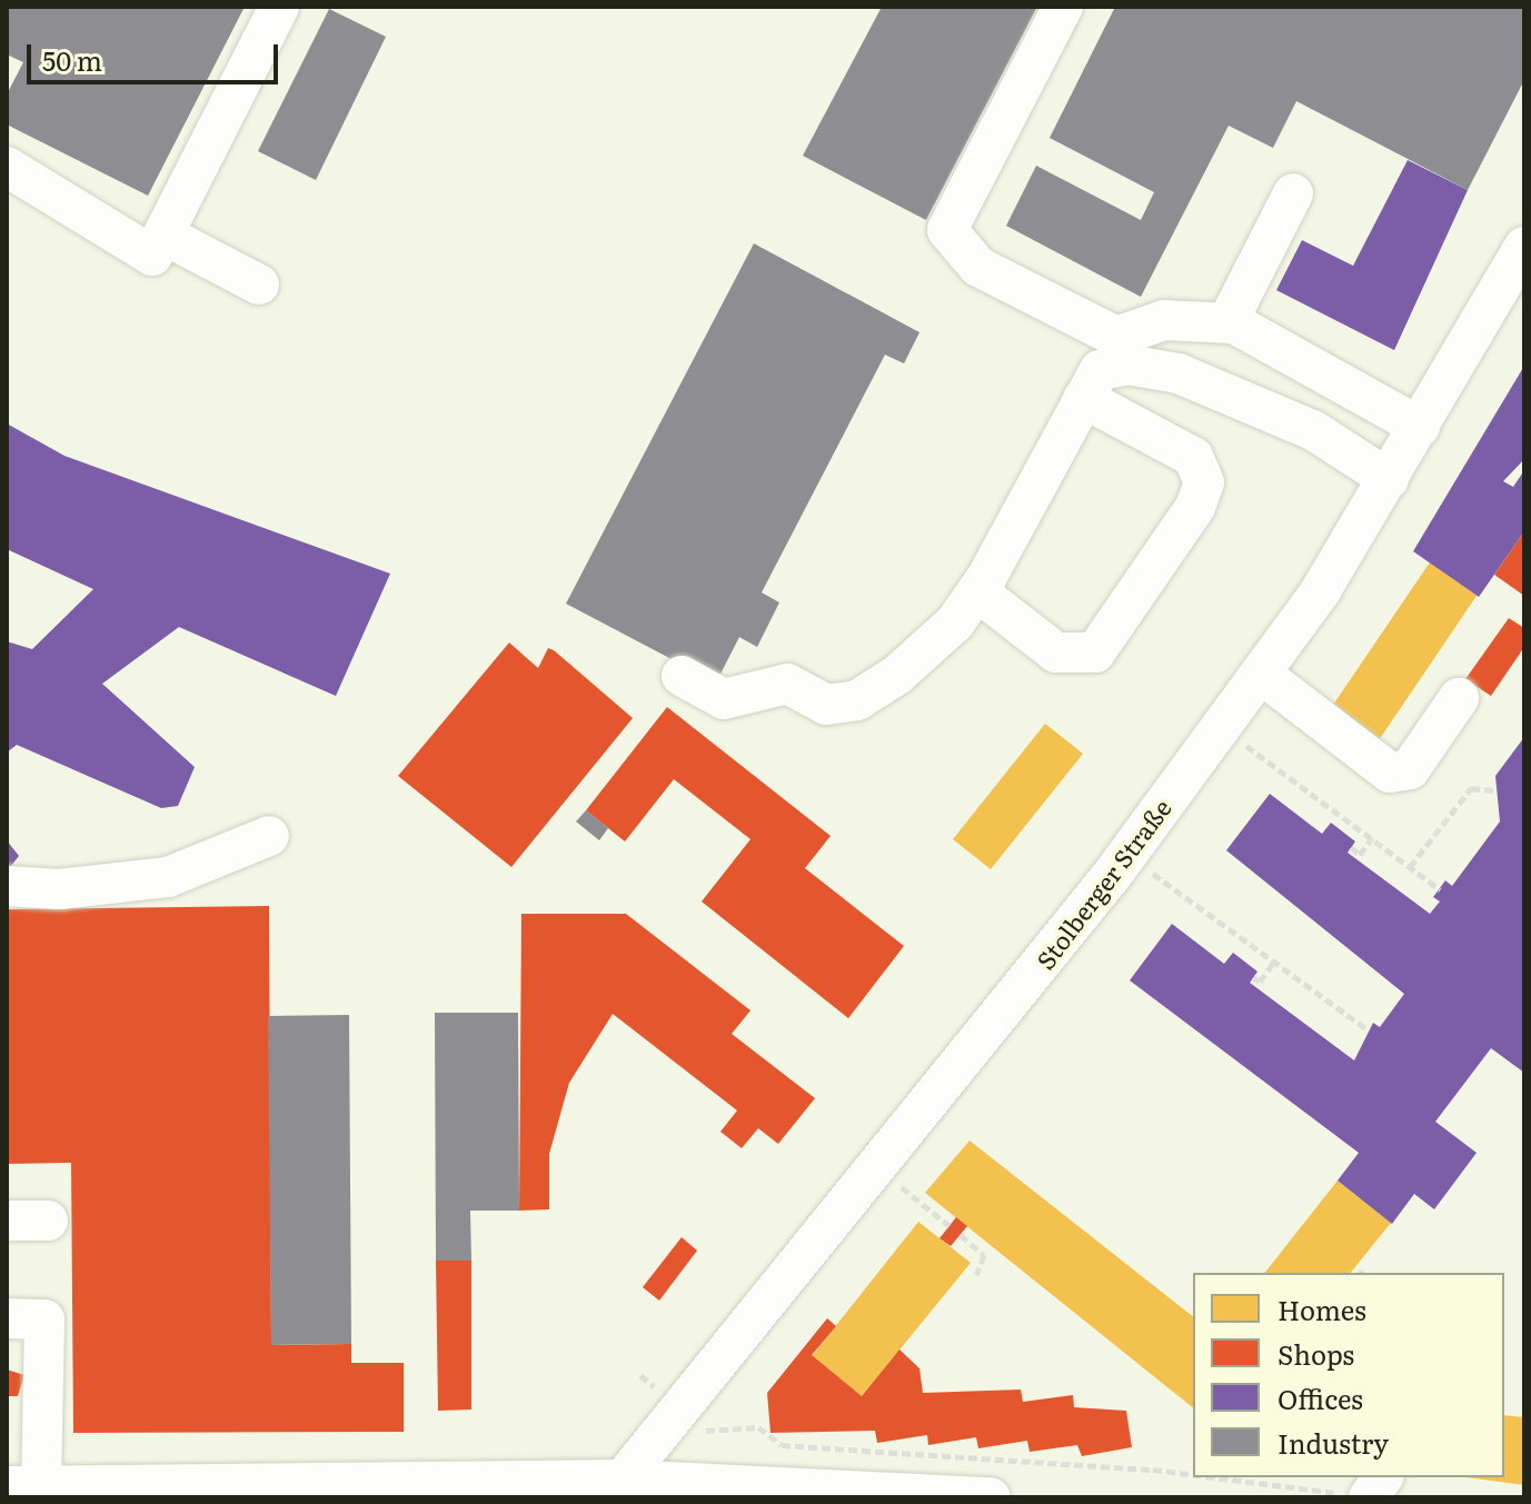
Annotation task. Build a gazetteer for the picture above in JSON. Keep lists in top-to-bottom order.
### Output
{
  "streets": {
    "street": ["Stolberger Straße"]
  },
  "legend": [
    "Homes",
    "Shops",
    "Offices",
    "Industry"
  ],
  "scale_bar": "50 m"
}
